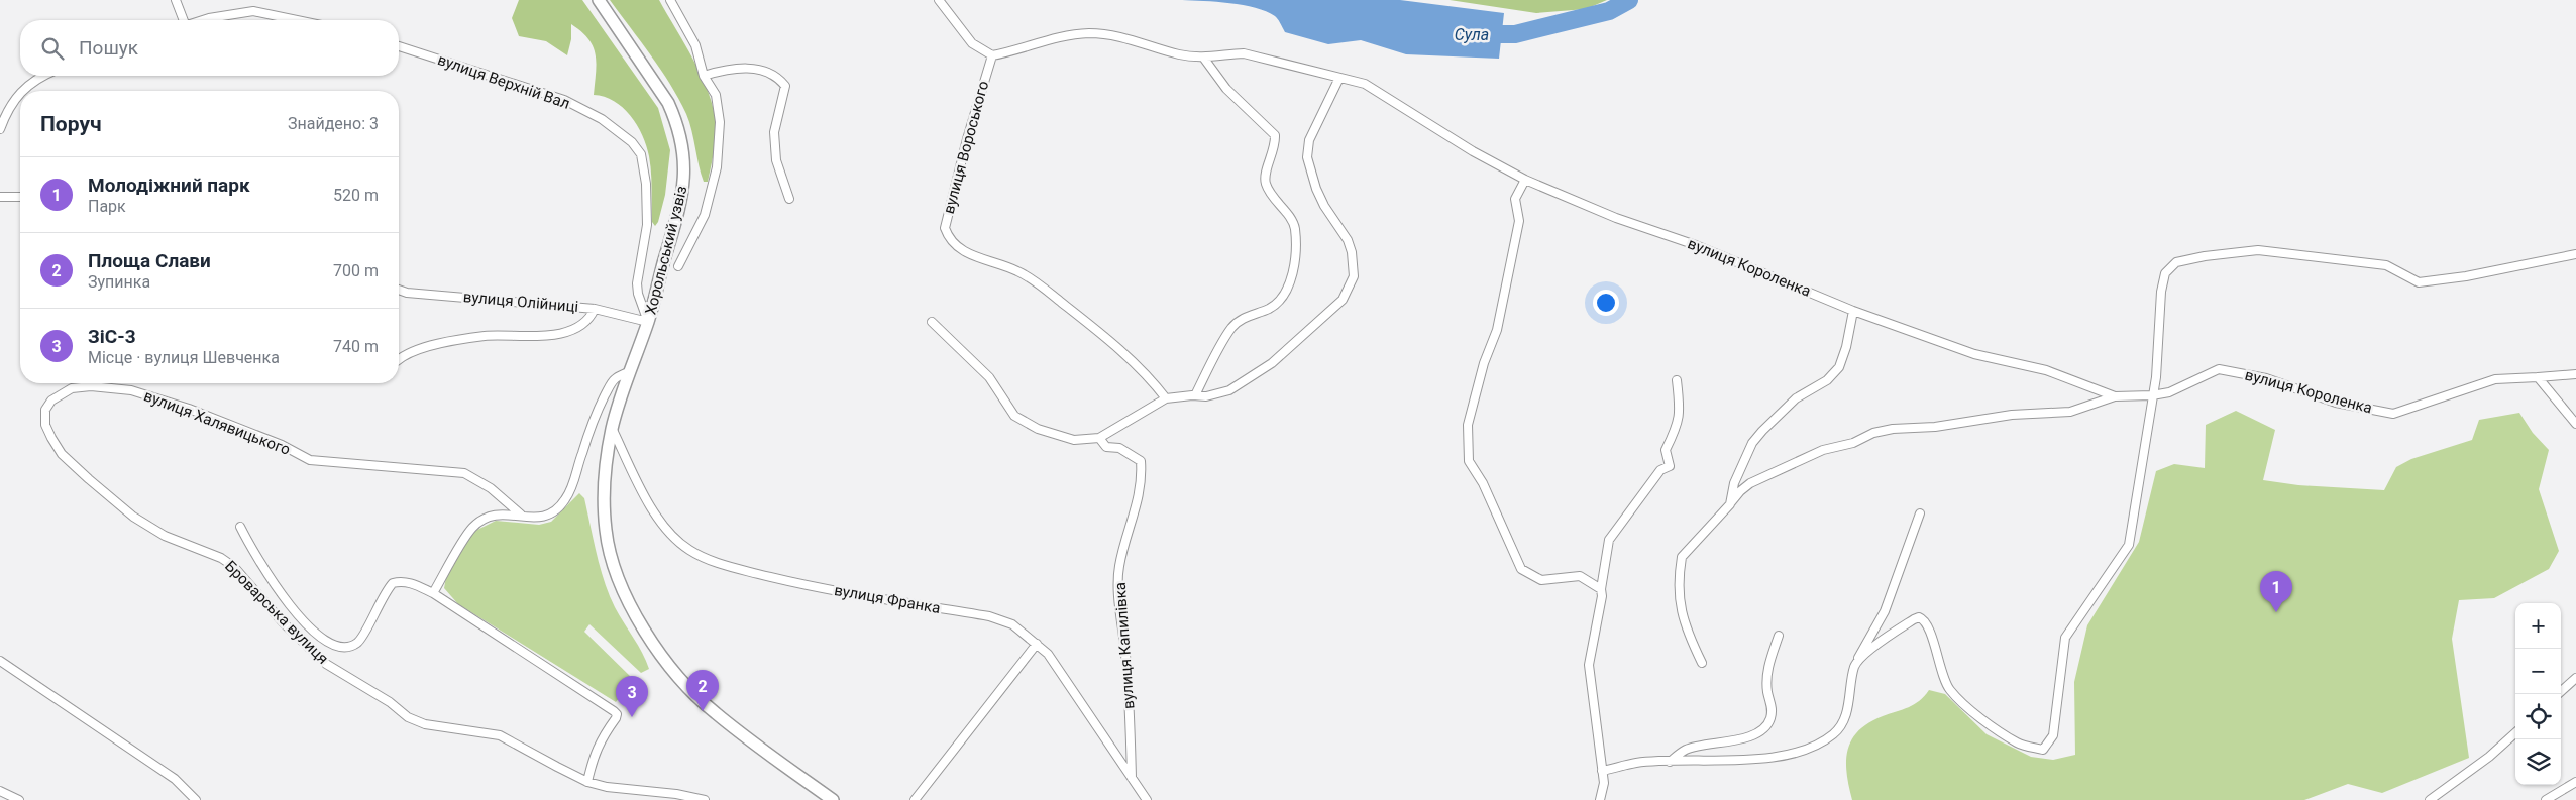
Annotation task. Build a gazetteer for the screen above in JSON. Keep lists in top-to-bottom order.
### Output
{
  "streets": {
    "main road": ["Хорольський узвіз"],
    "street": [
      "вулиця Верхній Вал",
      "вулиця Вороського",
      "вулиця Короленка",
      "вулиця Олійниці",
      "вулиця Халявицького",
      "вулиця Франка",
      "Броварська вулиця",
      "вулиця Капилівка"
    ]
  },
  "crossings": [
    ["вулиця Верхній Вал", "Хорольський узвіз"],
    ["вулиця Верхній Вал", "вулиця Олійниці"],
    ["вулиця Вороського", "вулиця Короленка"],
    ["Хорольський узвіз", "вулиця Олійниці"],
    ["Хорольський узвіз", "вулиця Франка"],
    ["вулиця Халявицького", "Броварська вулиця"],
    ["вулиця Франка", "вулиця Капилівка"]
  ],
  "water": ["Сула"],
  "page": {
    "search": "Пошук",
    "heading": ["Поруч", "Знайдено: 3"],
    "list": [
      {
        "mark": "1",
        "name": "Молодіжний парк",
        "note": "Парк",
        "value": "520 m"
      },
      {
        "mark": "2",
        "name": "Площа Слави",
        "note": "Зупинка",
        "value": "700 m"
      },
      {
        "mark": "3",
        "name": "ЗіС-3",
        "note": "Місце · вулиця Шевченка",
        "value": "740 m"
      }
    ],
    "pins": ["1", "2", "3"],
    "map_buttons": ["+", "−"]
  }
}
